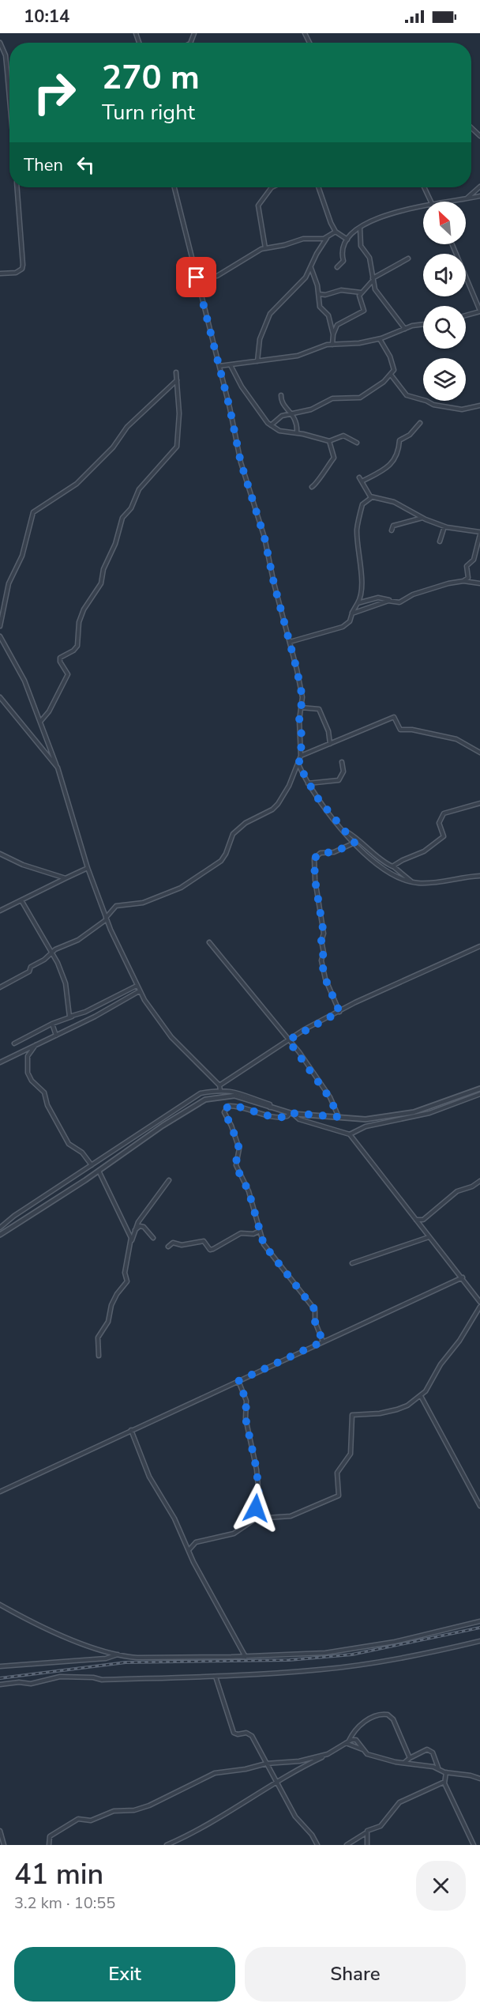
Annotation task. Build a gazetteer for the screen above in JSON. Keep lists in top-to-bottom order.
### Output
{
  "north": "top left",
  "page": {
    "status": "10:14",
    "turn": ["270 m", "Turn right"],
    "then": "Then",
    "heading": ["41 min", "3.2 km · 10:55"],
    "buttons": ["Exit", "Share"]
  }
}
